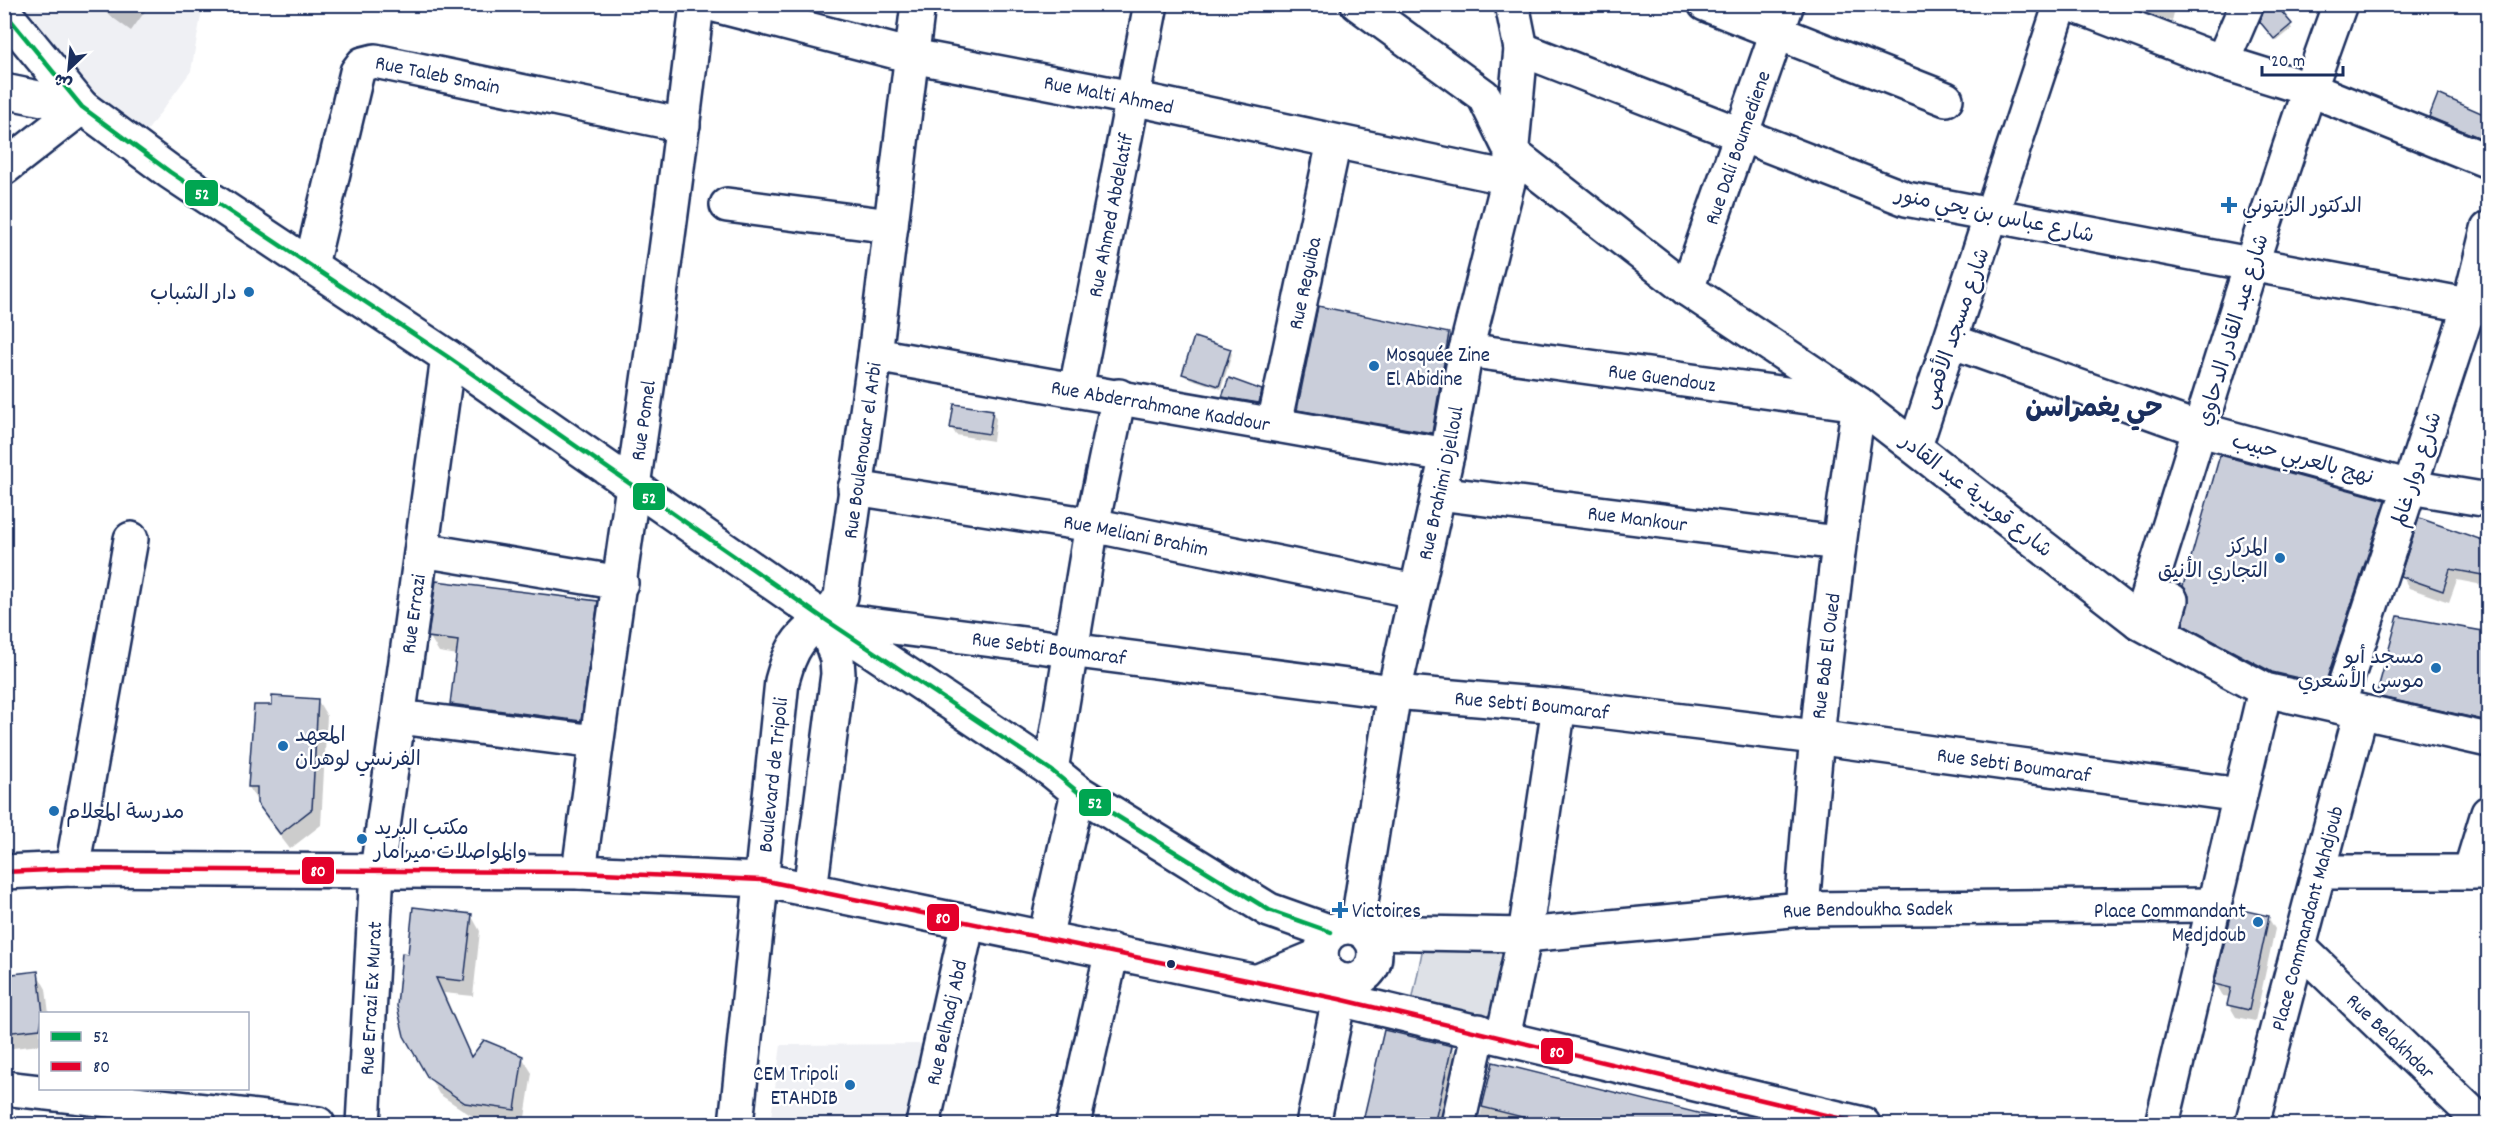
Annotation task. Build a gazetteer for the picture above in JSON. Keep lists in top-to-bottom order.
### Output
{
  "streets": {
    "street": [
      "Rue Taleb Smain",
      "Rue Malti Ahmed",
      "Rue Dali Boumediene",
      "شارع عباس بن يحي منور",
      "Rue Ahmed Abdelatif",
      "Rue Reguiba",
      "شارع مسجد الأقصى",
      "شارع عبد القادر الدحاوي",
      "Rue Guendouz",
      "Rue Abderrahmane Kaddour",
      "Rue Pomel",
      "Rue Boulenouar el Arbi",
      "نهج بالعربي حبيب",
      "شارع دوار غالم",
      "Rue Brahimi Djelloul",
      "شارع قويدية عبد القادر",
      "Rue Mankour",
      "Rue Meliani Brahim",
      "Rue Errazi",
      "Rue Sebti Boumaraf",
      "Rue Bab El Oued",
      "Boulevard de Tripoli",
      "Rue Bendoukha Sadek",
      "Place Commandant Mahdjoub",
      "Rue Errazi Ex Murat",
      "Rue Belhadj Abd",
      "Rue Belakhdar"
    ]
  },
  "crossings": [
    ["Rue Taleb Smain", "Rue Pomel"],
    ["Rue Malti Ahmed", "Rue Ahmed Abdelatif"],
    ["Rue Malti Ahmed", "Rue Reguiba"],
    ["Rue Malti Ahmed", "Rue Boulenouar el Arbi"],
    ["Rue Malti Ahmed", "Rue Brahimi Djelloul"],
    ["Rue Malti Ahmed", "شارع قويدية عبد القادر"],
    ["Rue Dali Boumediene", "شارع عباس بن يحي منور"],
    ["Rue Dali Boumediene", "شارع قويدية عبد القادر"],
    ["شارع عباس بن يحي منور", "شارع مسجد الأقصى"],
    ["شارع عباس بن يحي منور", "شارع عبد القادر الدحاوي"],
    ["شارع عباس بن يحي منور", "شارع دوار غالم"],
    ["شارع عباس بن يحي منور", "Rue Brahimi Djelloul"],
    ["Rue Ahmed Abdelatif", "Rue Abderrahmane Kaddour"],
    ["Rue Reguiba", "Rue Abderrahmane Kaddour"],
    ["شارع مسجد الأقصى", "نهج بالعربي حبيب"],
    ["شارع مسجد الأقصى", "شارع قويدية عبد القادر"],
    ["شارع عبد القادر الدحاوي", "نهج بالعربي حبيب"],
    ["شارع عبد القادر الدحاوي", "شارع قويدية عبد القادر"],
    ["Rue Guendouz", "Rue Brahimi Djelloul"],
    ["Rue Guendouz", "شارع قويدية عبد القادر"],
    ["Rue Guendouz", "Rue Bab El Oued"],
    ["Rue Abderrahmane Kaddour", "Rue Boulenouar el Arbi"],
    ["Rue Abderrahmane Kaddour", "Rue Brahimi Djelloul"],
    ["Rue Boulenouar el Arbi", "Rue Meliani Brahim"],
    ["Rue Boulenouar el Arbi", "Rue Sebti Boumaraf"],
    ["Rue Boulenouar el Arbi", "Boulevard de Tripoli"],
    ["نهج بالعربي حبيب", "شارع دوار غالم"],
    ["شارع دوار غالم", "شارع قويدية عبد القادر"],
    ["شارع دوار غالم", "Place Commandant Mahdjoub"],
    ["Rue Brahimi Djelloul", "شارع قويدية عبد القادر"],
    ["Rue Brahimi Djelloul", "Rue Mankour"],
    ["Rue Brahimi Djelloul", "Rue Meliani Brahim"],
    ["Rue Brahimi Djelloul", "Rue Sebti Boumaraf"],
    ["Rue Brahimi Djelloul", "Rue Bendoukha Sadek"],
    ["شارع قويدية عبد القادر", "Rue Bab El Oued"],
    ["شارع قويدية عبد القادر", "Place Commandant Mahdjoub"],
    ["Rue Mankour", "Rue Bab El Oued"],
    ["Rue Errazi", "Rue Errazi Ex Murat"],
    ["Rue Sebti Boumaraf", "Rue Bab El Oued"],
    ["Rue Sebti Boumaraf", "Boulevard de Tripoli"],
    ["Rue Bab El Oued", "Rue Bendoukha Sadek"],
    ["Place Commandant Mahdjoub", "Rue Belakhdar"]
  ],
  "districts": ["حي يغمراسن"],
  "places": {
    "health": ["الدكتور الزيتوني", "Victoires"],
    "other": [
      "دار الشباب",
      "Mosquée Zine El Abidine",
      "المركز التجاري الأنيق",
      "مسجد أبو موسى الأشعري",
      "المعهد الفرنسي لوهران",
      "مدرسة المعلام",
      "مكتب البريد والمواصلات ميرامار",
      "Place Commandant Medjdoub",
      "CEM Tripoli ETAHDIB"
    ]
  },
  "lines": ["transit line 52", "transit line 80"],
  "legend": ["52", "80"],
  "scale_bar": "20 m",
  "north": "bottom left"
}
